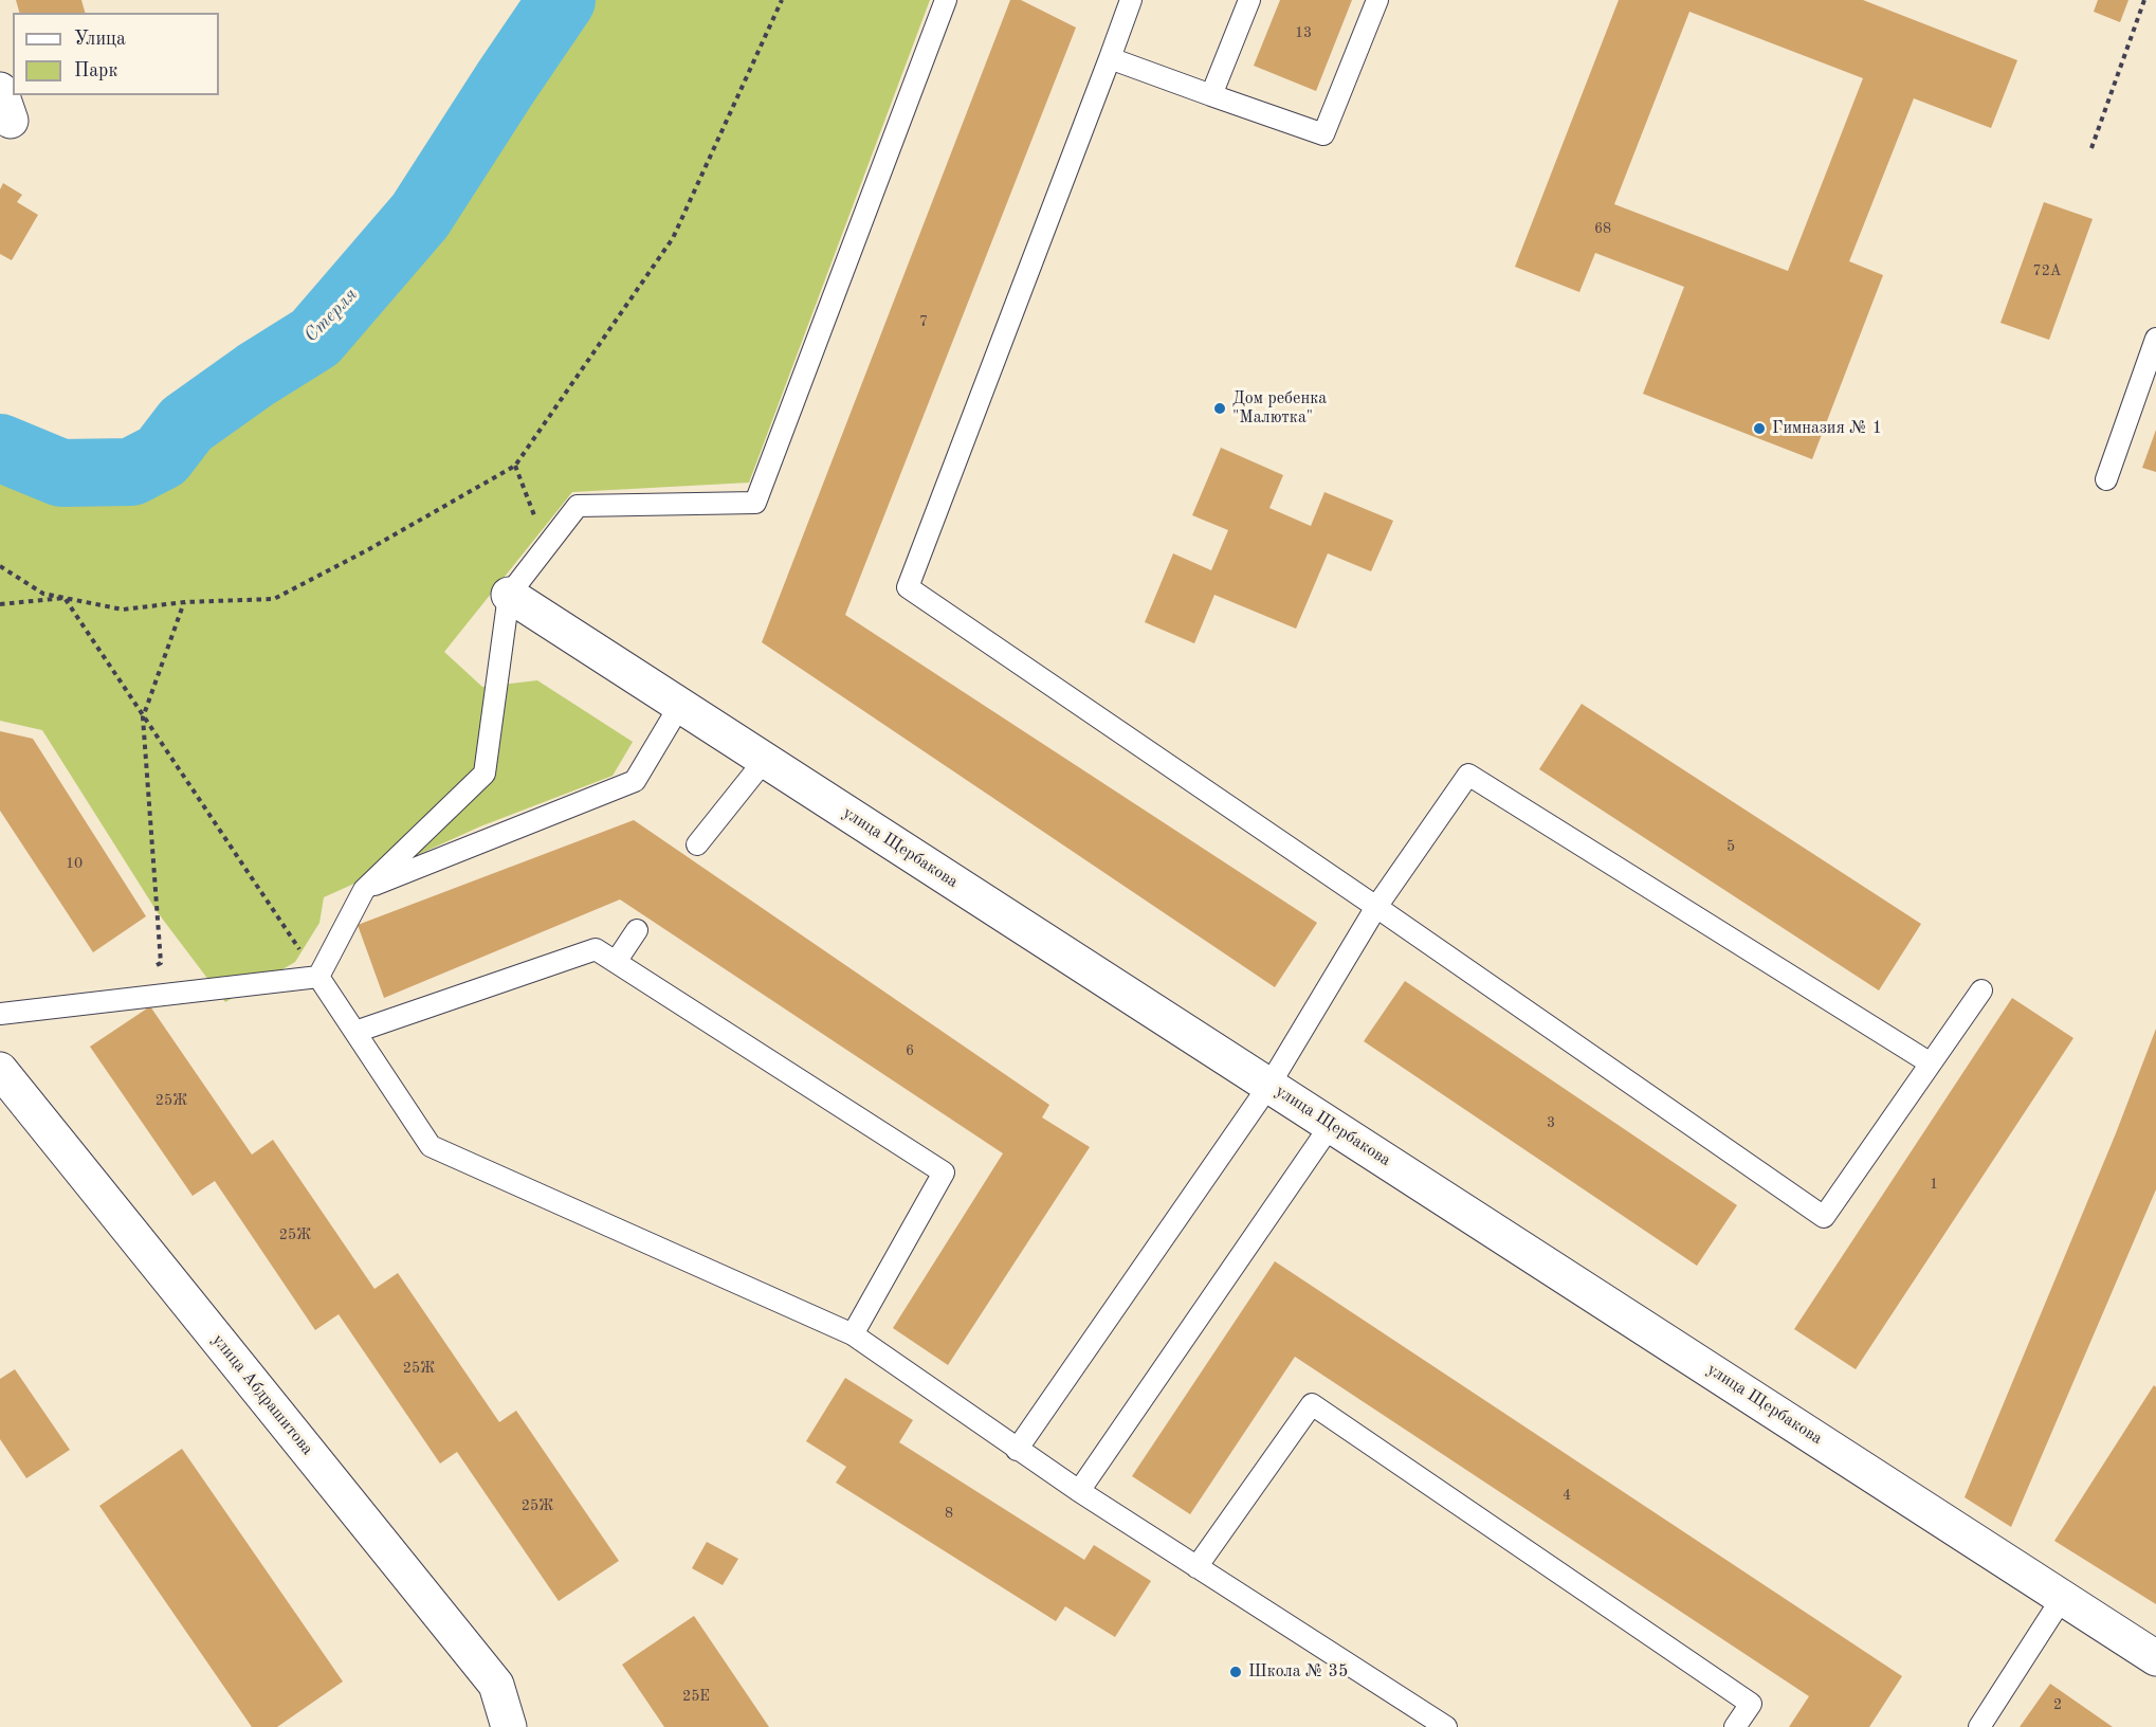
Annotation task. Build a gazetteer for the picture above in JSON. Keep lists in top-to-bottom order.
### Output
{
  "streets": {
    "street": ["улица Щербакова", "улица Абдрашитова"]
  },
  "water": ["Стерля"],
  "places": ["Дом ребенка \"Малютка\"", "Гимназия № 1", "Школа № 35"],
  "house_numbers": [
    "13",
    "68",
    "72А",
    "7",
    "5",
    "10",
    "6",
    "25Ж",
    "3",
    "1",
    "25Ж",
    "25Ж",
    "4",
    "25Ж",
    "8",
    "25Е",
    "2"
  ],
  "legend": ["Улица", "Парк"]
}
